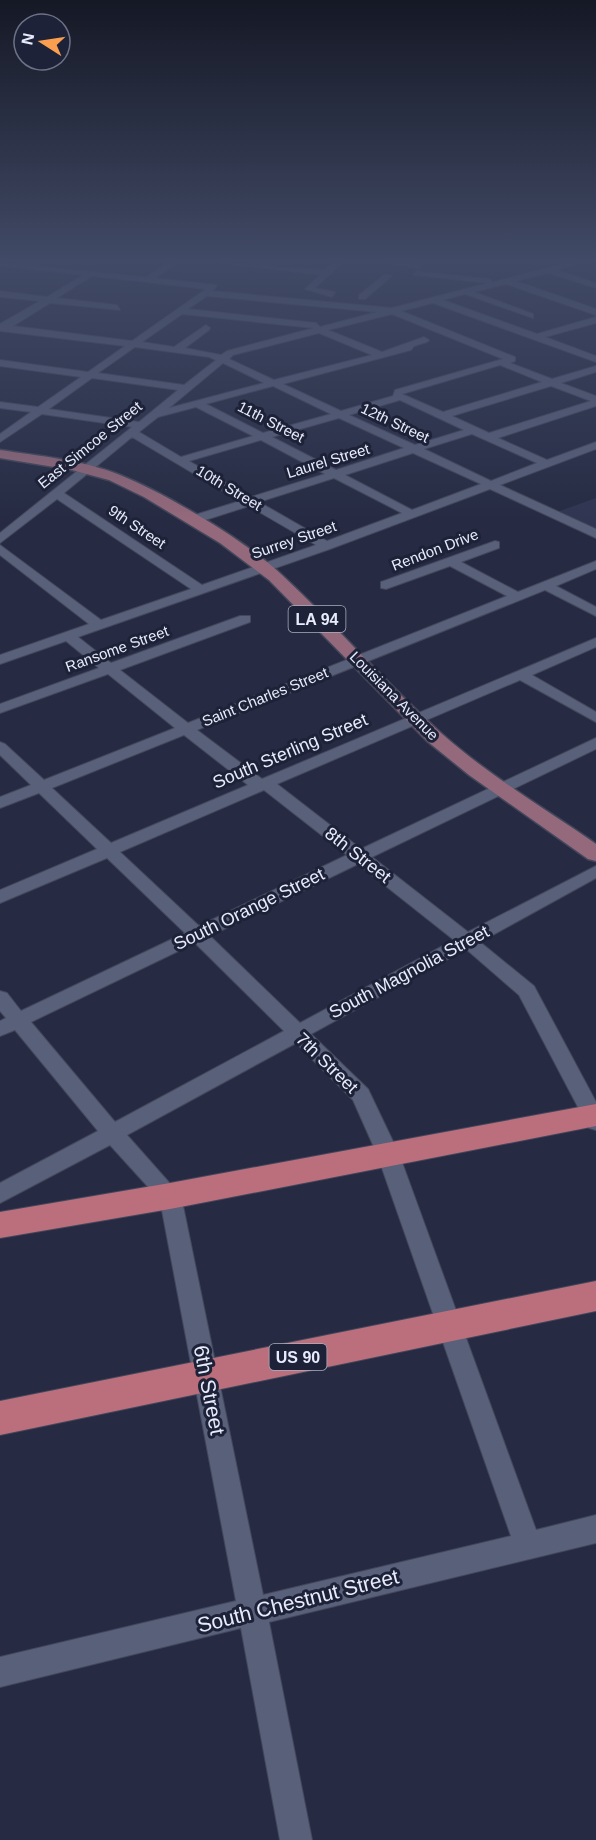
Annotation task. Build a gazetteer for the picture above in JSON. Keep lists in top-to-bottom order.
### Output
{
  "streets": {
    "highway": ["US 90"],
    "main road": ["LA 94", "Louisiana Avenue"],
    "street": [
      "11th Street",
      "12th Street",
      "East Simcoe Street",
      "Laurel Street",
      "10th Street",
      "9th Street",
      "Surrey Street",
      "Rendon Drive",
      "Ransome Street",
      "Saint Charles Street",
      "South Sterling Street",
      "8th Street",
      "South Orange Street",
      "South Magnolia Street",
      "7th Street",
      "6th Street",
      "South Chestnut Street"
    ]
  },
  "crossings": [
    ["11th Street", "East Simcoe Street"],
    ["11th Street", "Laurel Street"],
    ["11th Street", "Surrey Street"],
    ["12th Street", "East Simcoe Street"],
    ["12th Street", "Laurel Street"],
    ["12th Street", "Surrey Street"],
    ["East Simcoe Street", "10th Street"],
    ["East Simcoe Street", "9th Street"],
    ["East Simcoe Street", "Louisiana Avenue"],
    ["Laurel Street", "10th Street"],
    ["Laurel Street", "Louisiana Avenue"],
    ["10th Street", "Surrey Street"],
    ["9th Street", "Surrey Street"],
    ["Surrey Street", "Louisiana Avenue"],
    ["Surrey Street", "8th Street"],
    ["Ransome Street", "8th Street"],
    ["Louisiana Avenue", "Saint Charles Street"],
    ["Louisiana Avenue", "South Sterling Street"],
    ["Louisiana Avenue", "South Orange Street"],
    ["Saint Charles Street", "8th Street"],
    ["Saint Charles Street", "7th Street"],
    ["South Sterling Street", "8th Street"],
    ["South Sterling Street", "7th Street"],
    ["8th Street", "South Orange Street"],
    ["8th Street", "South Magnolia Street"],
    ["South Orange Street", "7th Street"],
    ["South Magnolia Street", "7th Street"],
    ["7th Street", "US 90"],
    ["7th Street", "South Chestnut Street"],
    ["US 90", "6th Street"],
    ["6th Street", "South Chestnut Street"]
  ],
  "north": "left"
}
